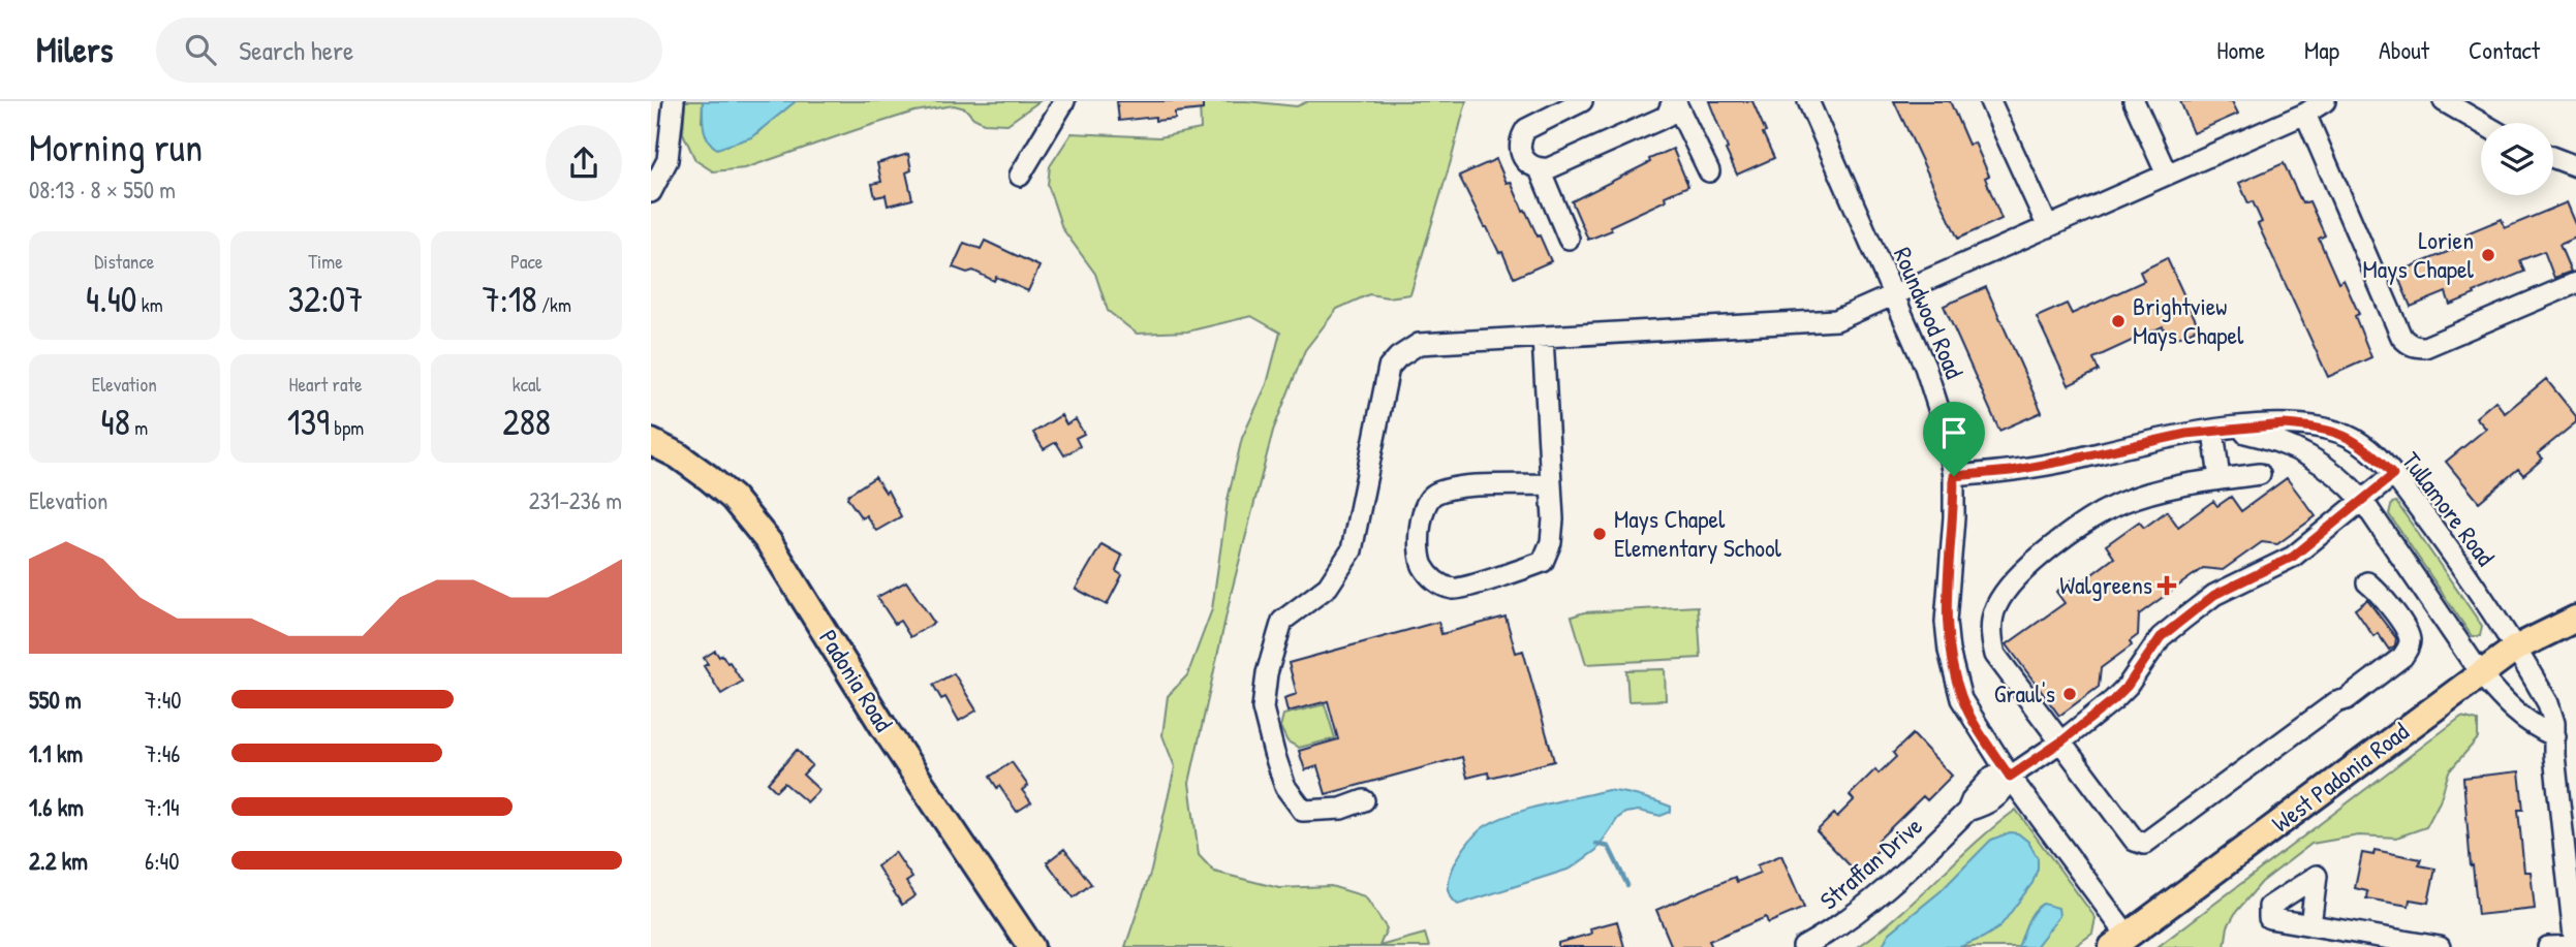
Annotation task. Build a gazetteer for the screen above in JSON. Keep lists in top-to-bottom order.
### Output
{
  "streets": {
    "main road": ["Padonia Road", "West Padonia Road"],
    "street": ["Roundwood Road", "Tullamore Road", "Straffan Drive"]
  },
  "crossings": [
    ["Roundwood Road", "Tullamore Road"],
    ["Roundwood Road", "West Padonia Road"],
    ["Roundwood Road", "Straffan Drive"],
    ["Tullamore Road", "West Padonia Road"],
    ["Tullamore Road", "Straffan Drive"]
  ],
  "places": {
    "other": [
      "Lorien Mays Chapel",
      "Brightview Mays Chapel",
      "Mays Chapel Elementary School",
      "Graul's"
    ],
    "health": ["Walgreens"]
  },
  "page": {
    "header": "Milers",
    "search": "Search here",
    "nav": [
      "Home",
      "Map",
      "About",
      "Contact"
    ],
    "heading": ["Morning run", "08:13 · 8 × 550 m"],
    "stats": [
      ["Distance", "4.40 km"],
      ["Time", "32:07"],
      ["Pace", "7:18 /km"],
      ["Elevation", "48 m"],
      ["Heart rate", "139 bpm"],
      ["kcal", "288"]
    ],
    "chart": ["Elevation", "231–236 m"],
    "list": [
      {
        "name": "550 m",
        "note": "7:40"
      },
      {
        "name": "1.1 km",
        "note": "7:46"
      },
      {
        "name": "1.6 km",
        "note": "7:14"
      },
      {
        "name": "2.2 km",
        "note": "6:40"
      }
    ]
  }
}
